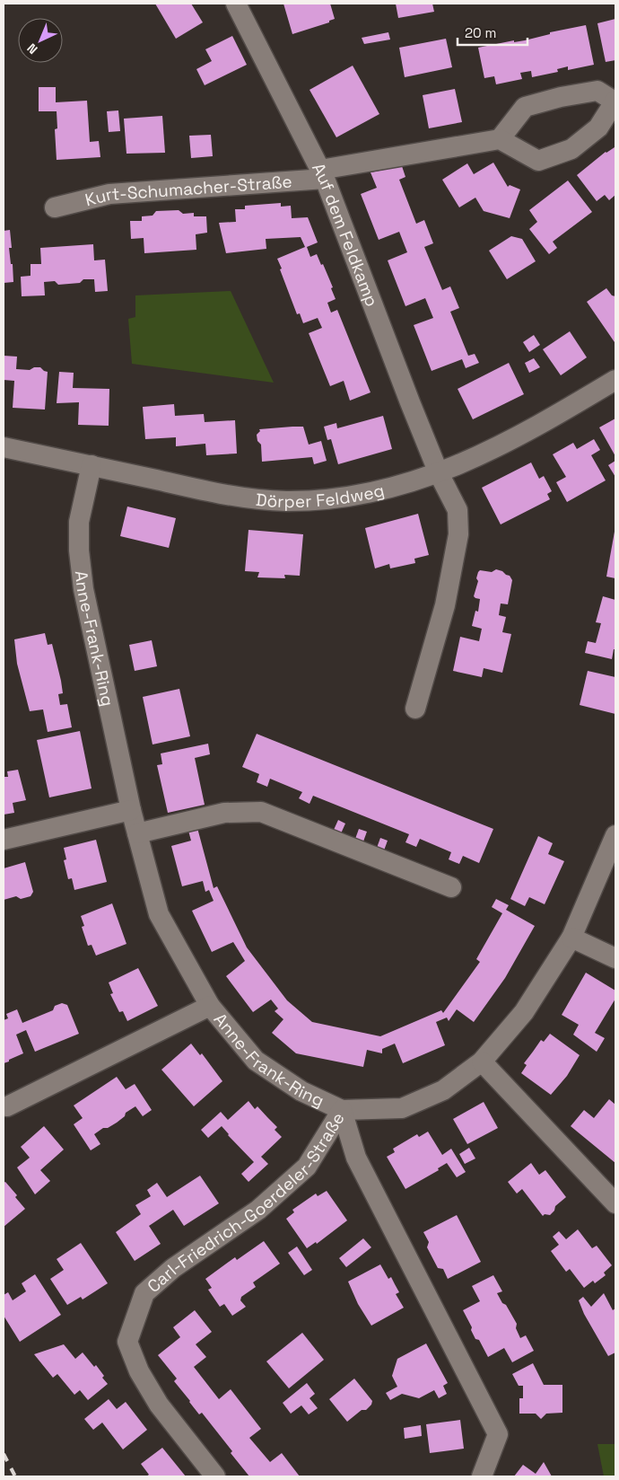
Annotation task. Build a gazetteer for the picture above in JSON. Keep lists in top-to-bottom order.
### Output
{
  "streets": {
    "street": [
      "Kurt-Schumacher-Straße",
      "Auf dem Feldkamp",
      "Dörper Feldweg",
      "Anne-Frank-Ring",
      "Carl-Friedrich-Goerdeler-Straße"
    ]
  },
  "crossings": [
    ["Kurt-Schumacher-Straße", "Auf dem Feldkamp"],
    ["Auf dem Feldkamp", "Dörper Feldweg"],
    ["Dörper Feldweg", "Anne-Frank-Ring"],
    ["Anne-Frank-Ring", "Carl-Friedrich-Goerdeler-Straße"]
  ],
  "scale_bar": "20 m",
  "north": "bottom left"
}
